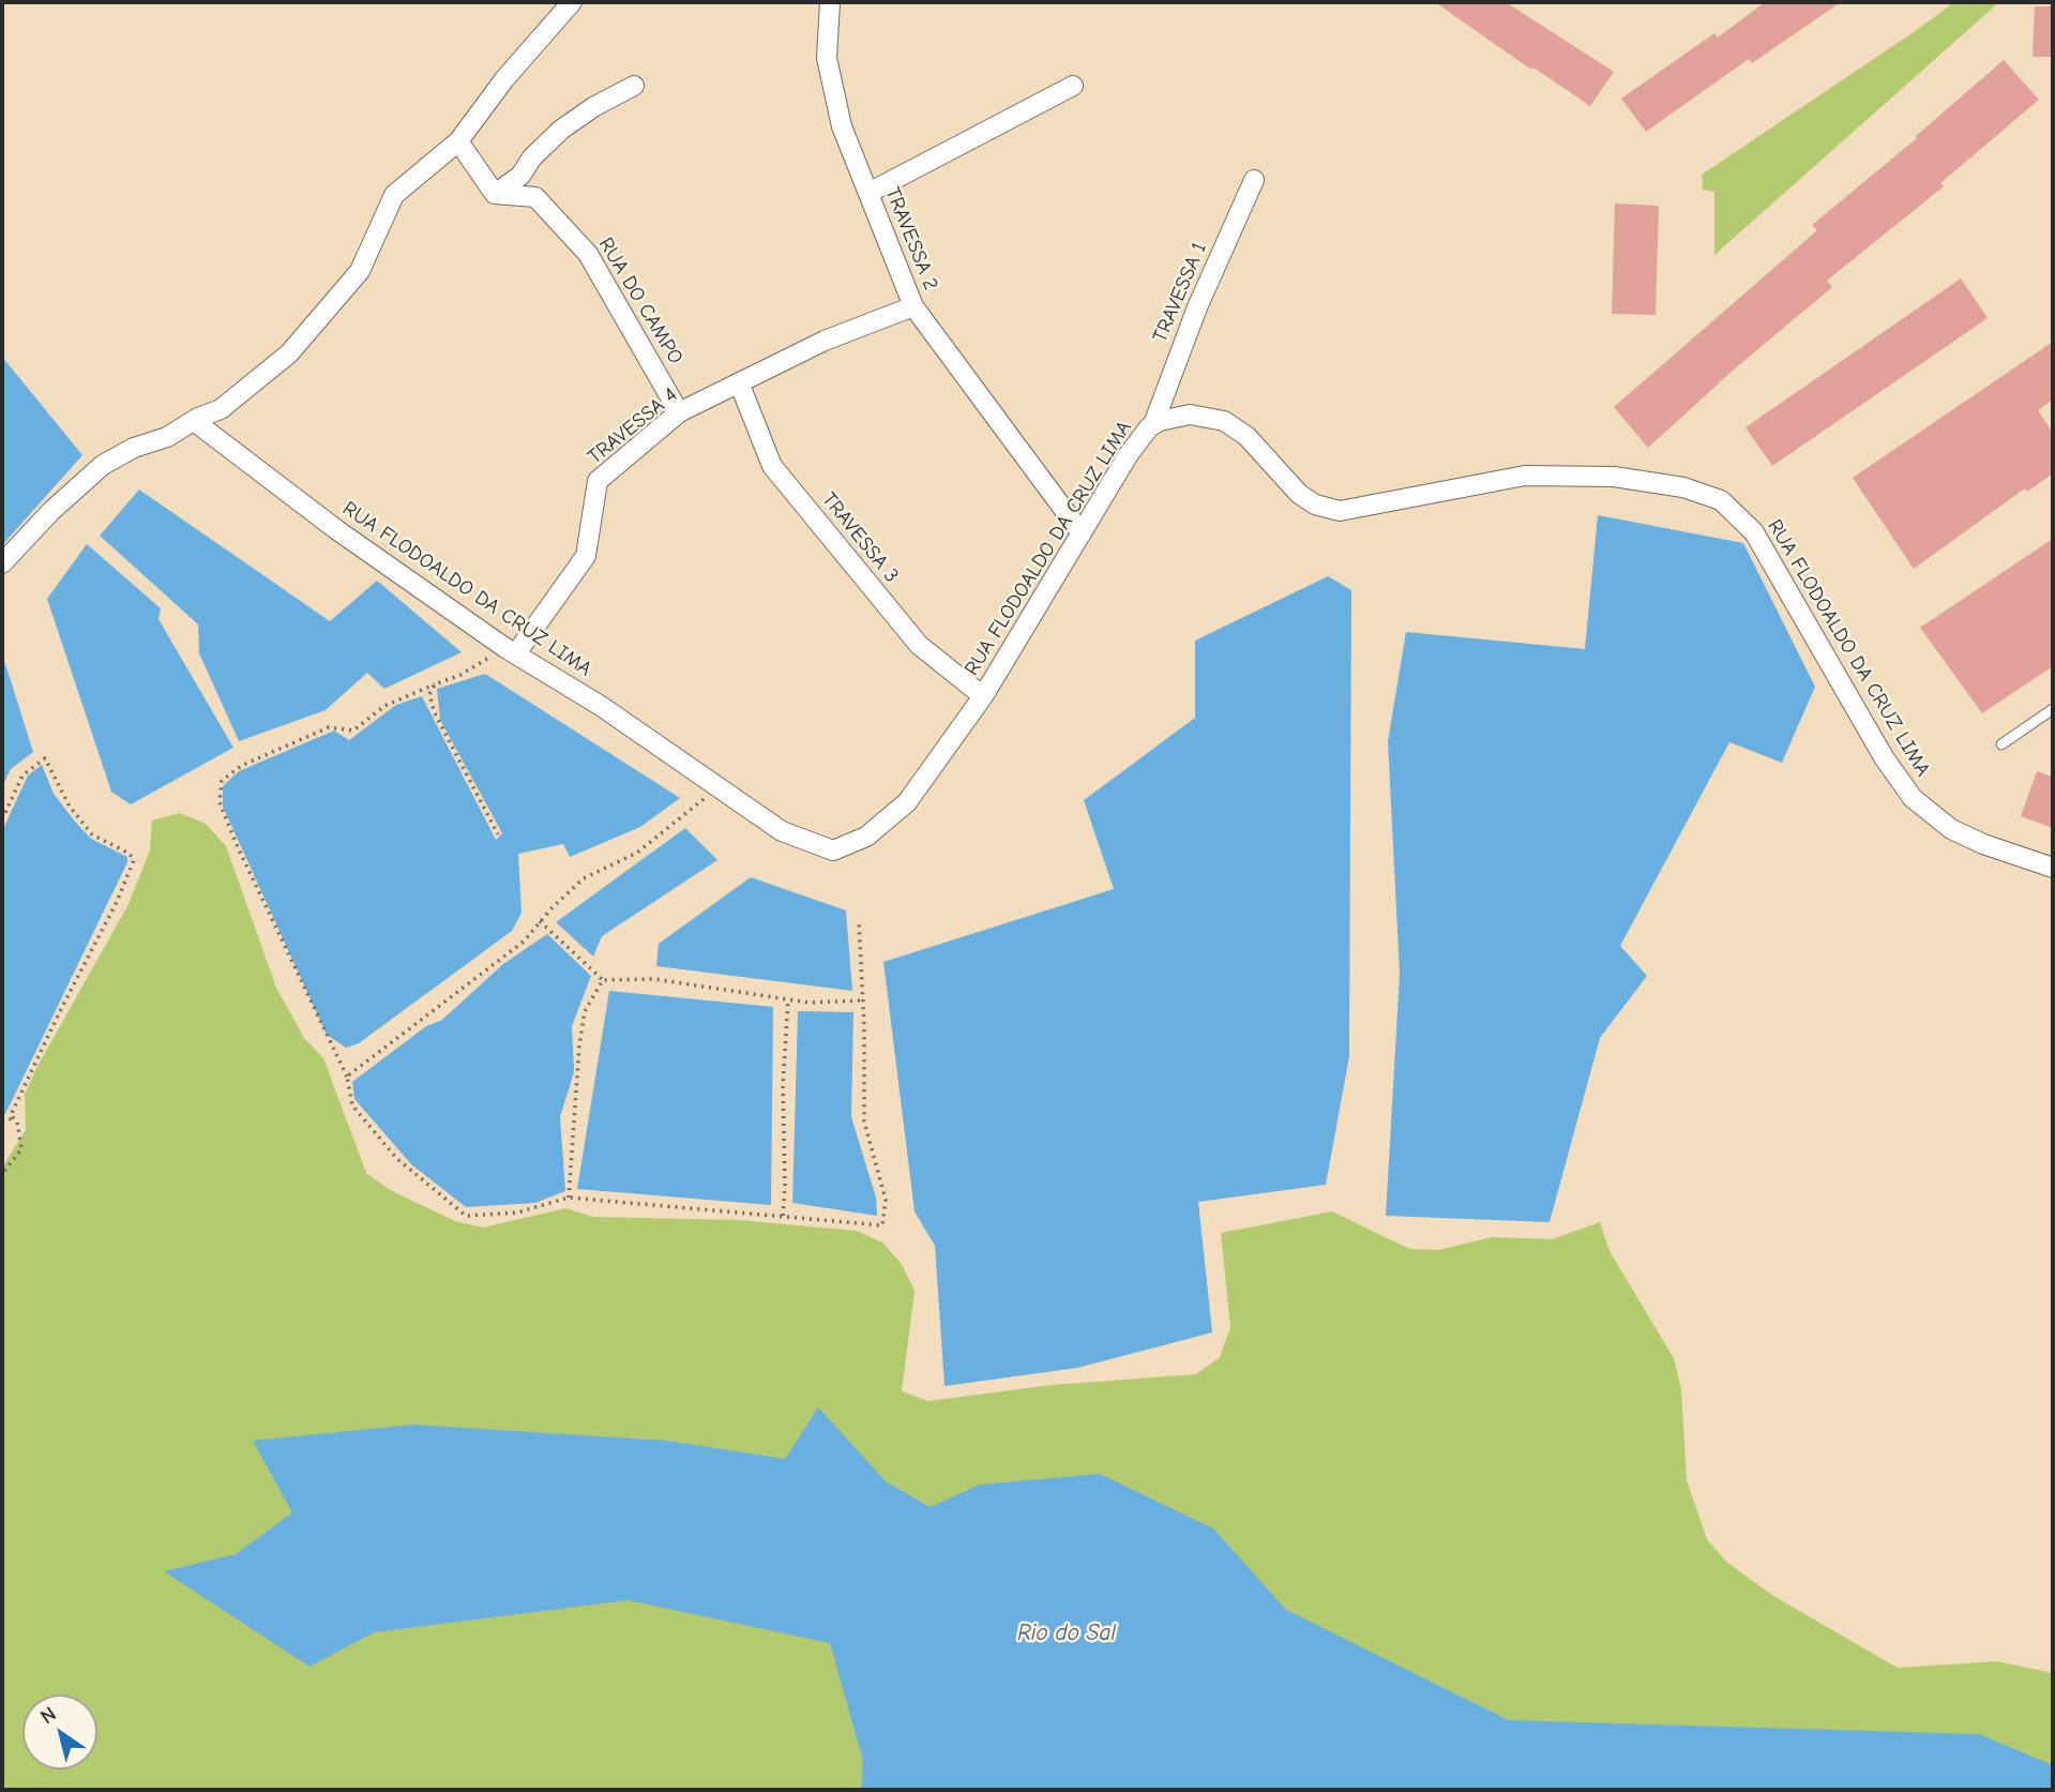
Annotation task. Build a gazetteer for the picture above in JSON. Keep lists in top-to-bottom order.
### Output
{
  "streets": {
    "street": [
      "TRAVESSA 2",
      "TRAVESSA 1",
      "RUA DO CAMPO",
      "TRAVESSA 4",
      "TRAVESSA 3",
      "RUA FLODOALDO DA CRUZ LIMA"
    ]
  },
  "crossings": [
    ["TRAVESSA 2", "TRAVESSA 4"],
    ["TRAVESSA 2", "RUA FLODOALDO DA CRUZ LIMA"],
    ["TRAVESSA 1", "RUA FLODOALDO DA CRUZ LIMA"],
    ["RUA DO CAMPO", "TRAVESSA 4"],
    ["TRAVESSA 4", "TRAVESSA 3"],
    ["TRAVESSA 4", "RUA FLODOALDO DA CRUZ LIMA"],
    ["TRAVESSA 3", "RUA FLODOALDO DA CRUZ LIMA"]
  ],
  "water": ["Rio do Sal"],
  "north": "top left"
}
